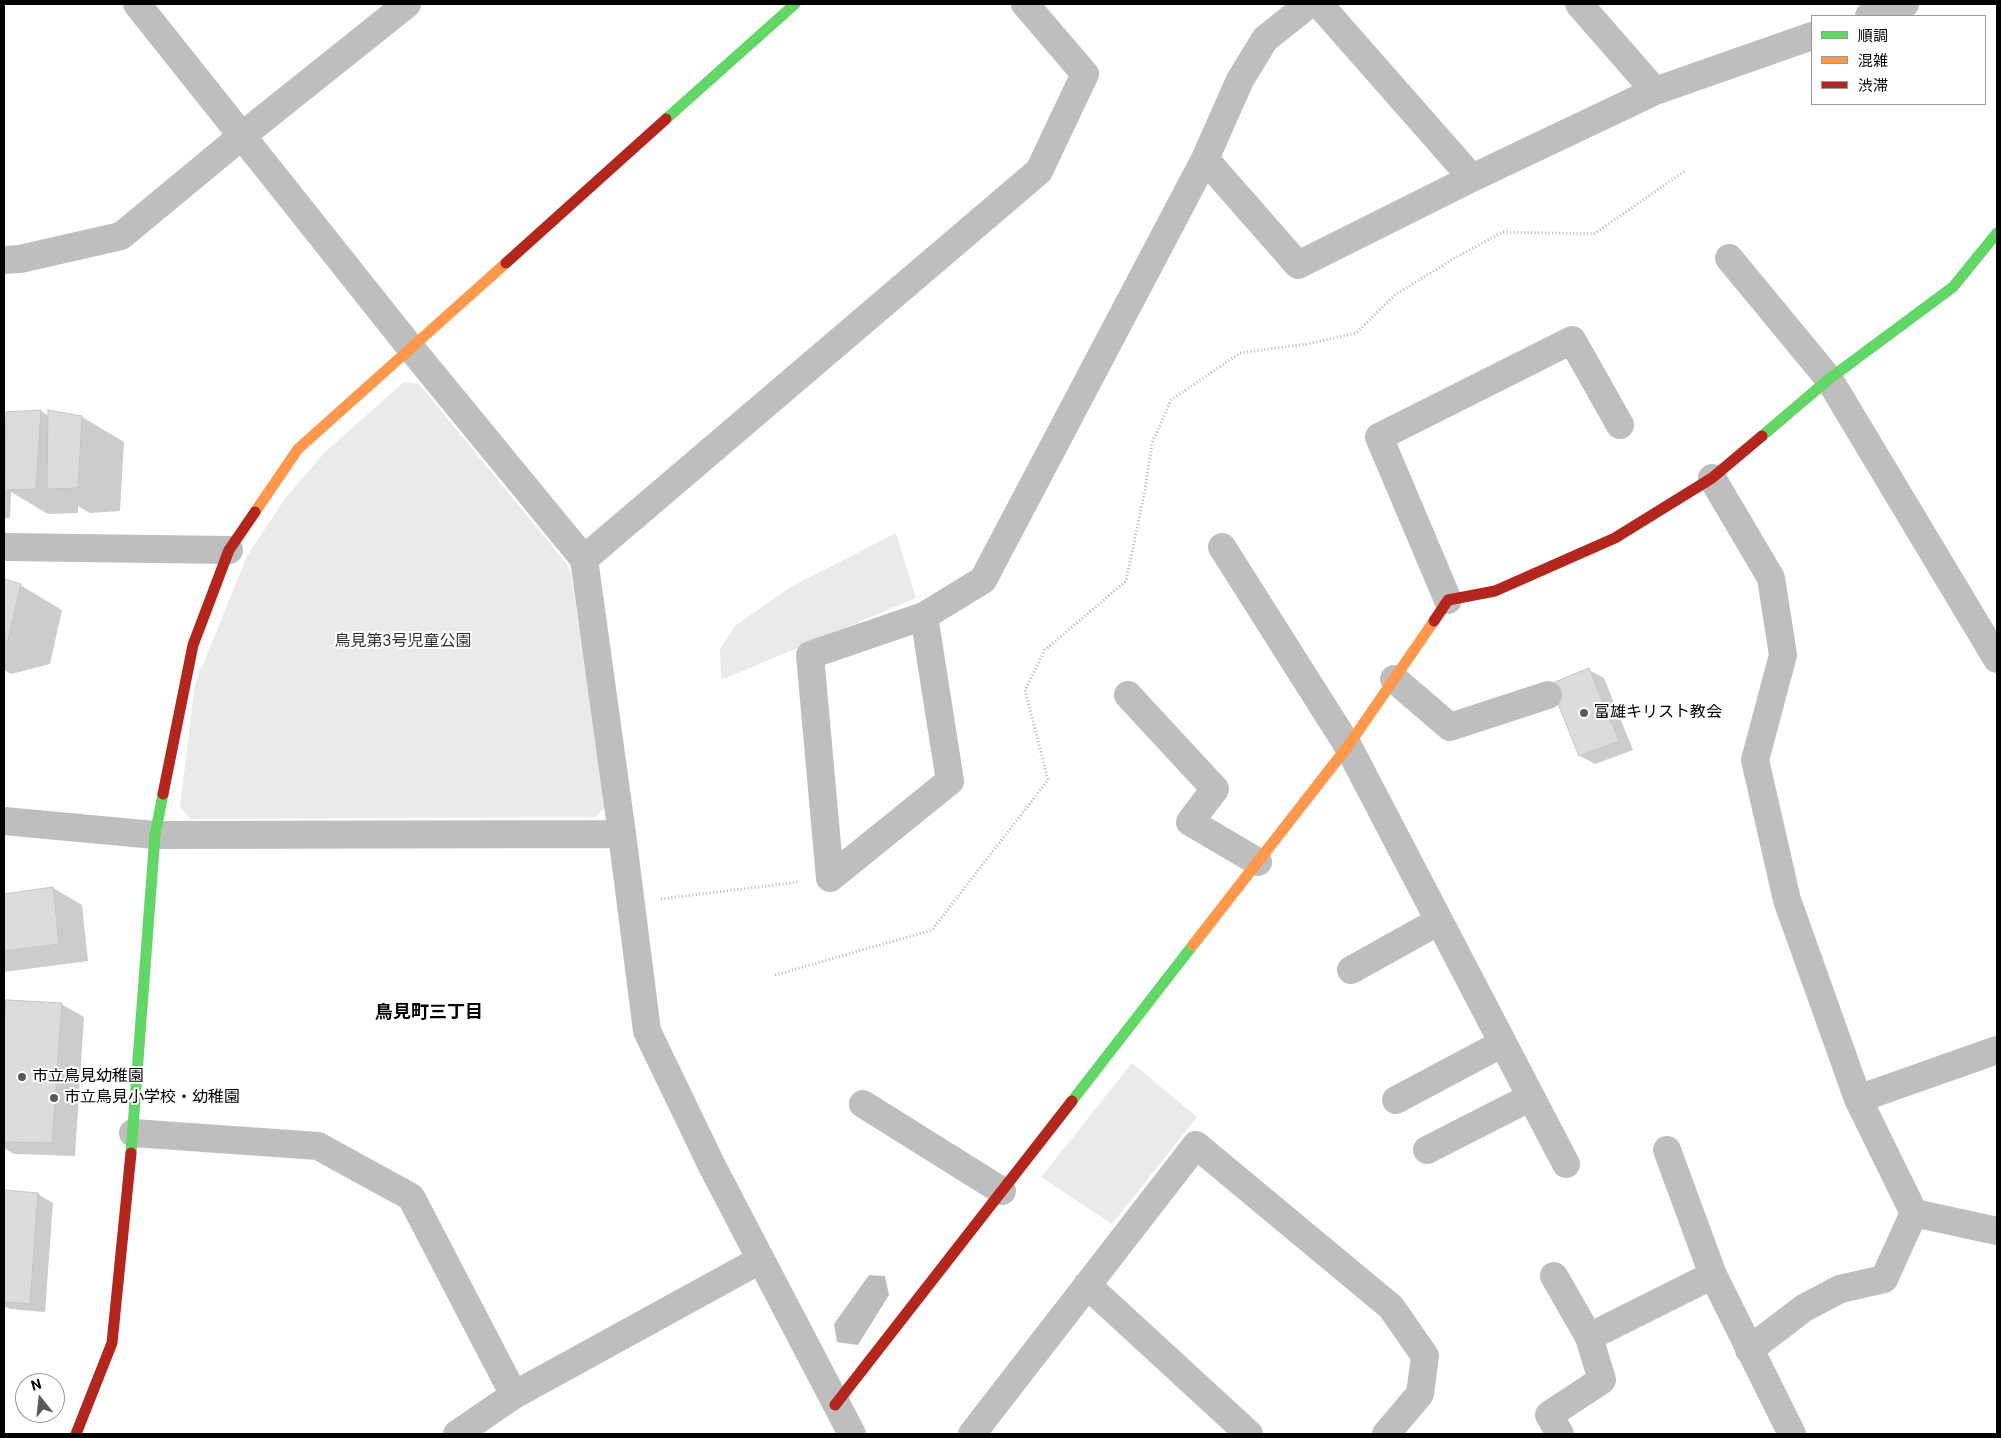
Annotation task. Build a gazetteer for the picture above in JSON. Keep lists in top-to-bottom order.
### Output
{
  "districts": ["鳥見町三丁目"],
  "parks": ["鳥見第3号児童公園"],
  "places": ["富雄キリスト教会", "市立鳥見幼稚園", "市立鳥見小学校・幼稚園"],
  "legend": ["順調", "混雑", "渋滞"],
  "north": "top"
}
